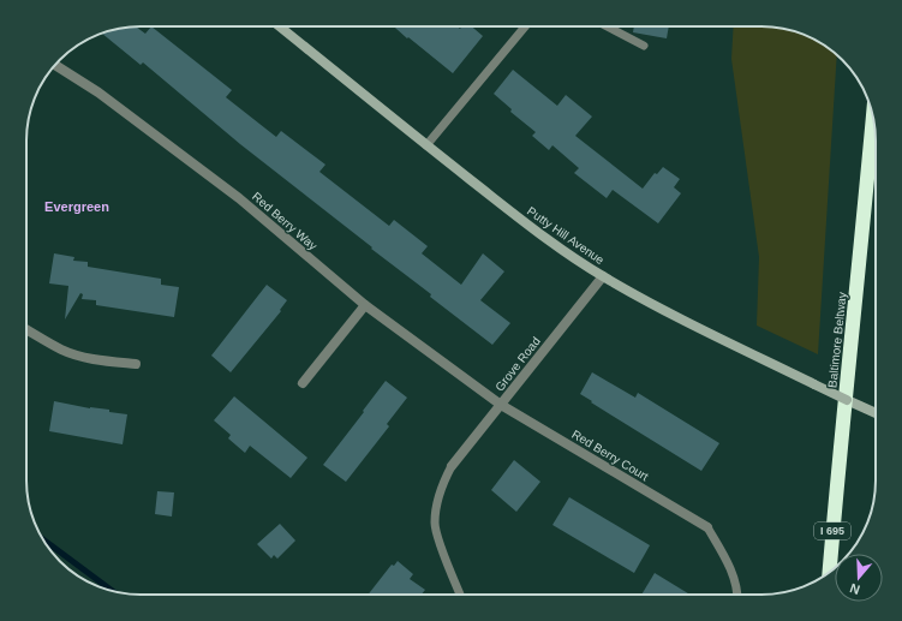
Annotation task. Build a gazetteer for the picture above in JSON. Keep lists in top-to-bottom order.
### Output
{
  "streets": {
    "highway": ["Baltimore Beltway", "I 695"],
    "main road": ["Putty Hill Avenue"],
    "street": ["Red Berry Way", "Grove Road", "Red Berry Court"]
  },
  "crossings": [
    ["Red Berry Way", "Grove Road"],
    ["Red Berry Way", "Red Berry Court"],
    ["Putty Hill Avenue", "Grove Road"],
    ["Grove Road", "Red Berry Court"]
  ],
  "districts": ["Evergreen"],
  "north": "bottom"
}
